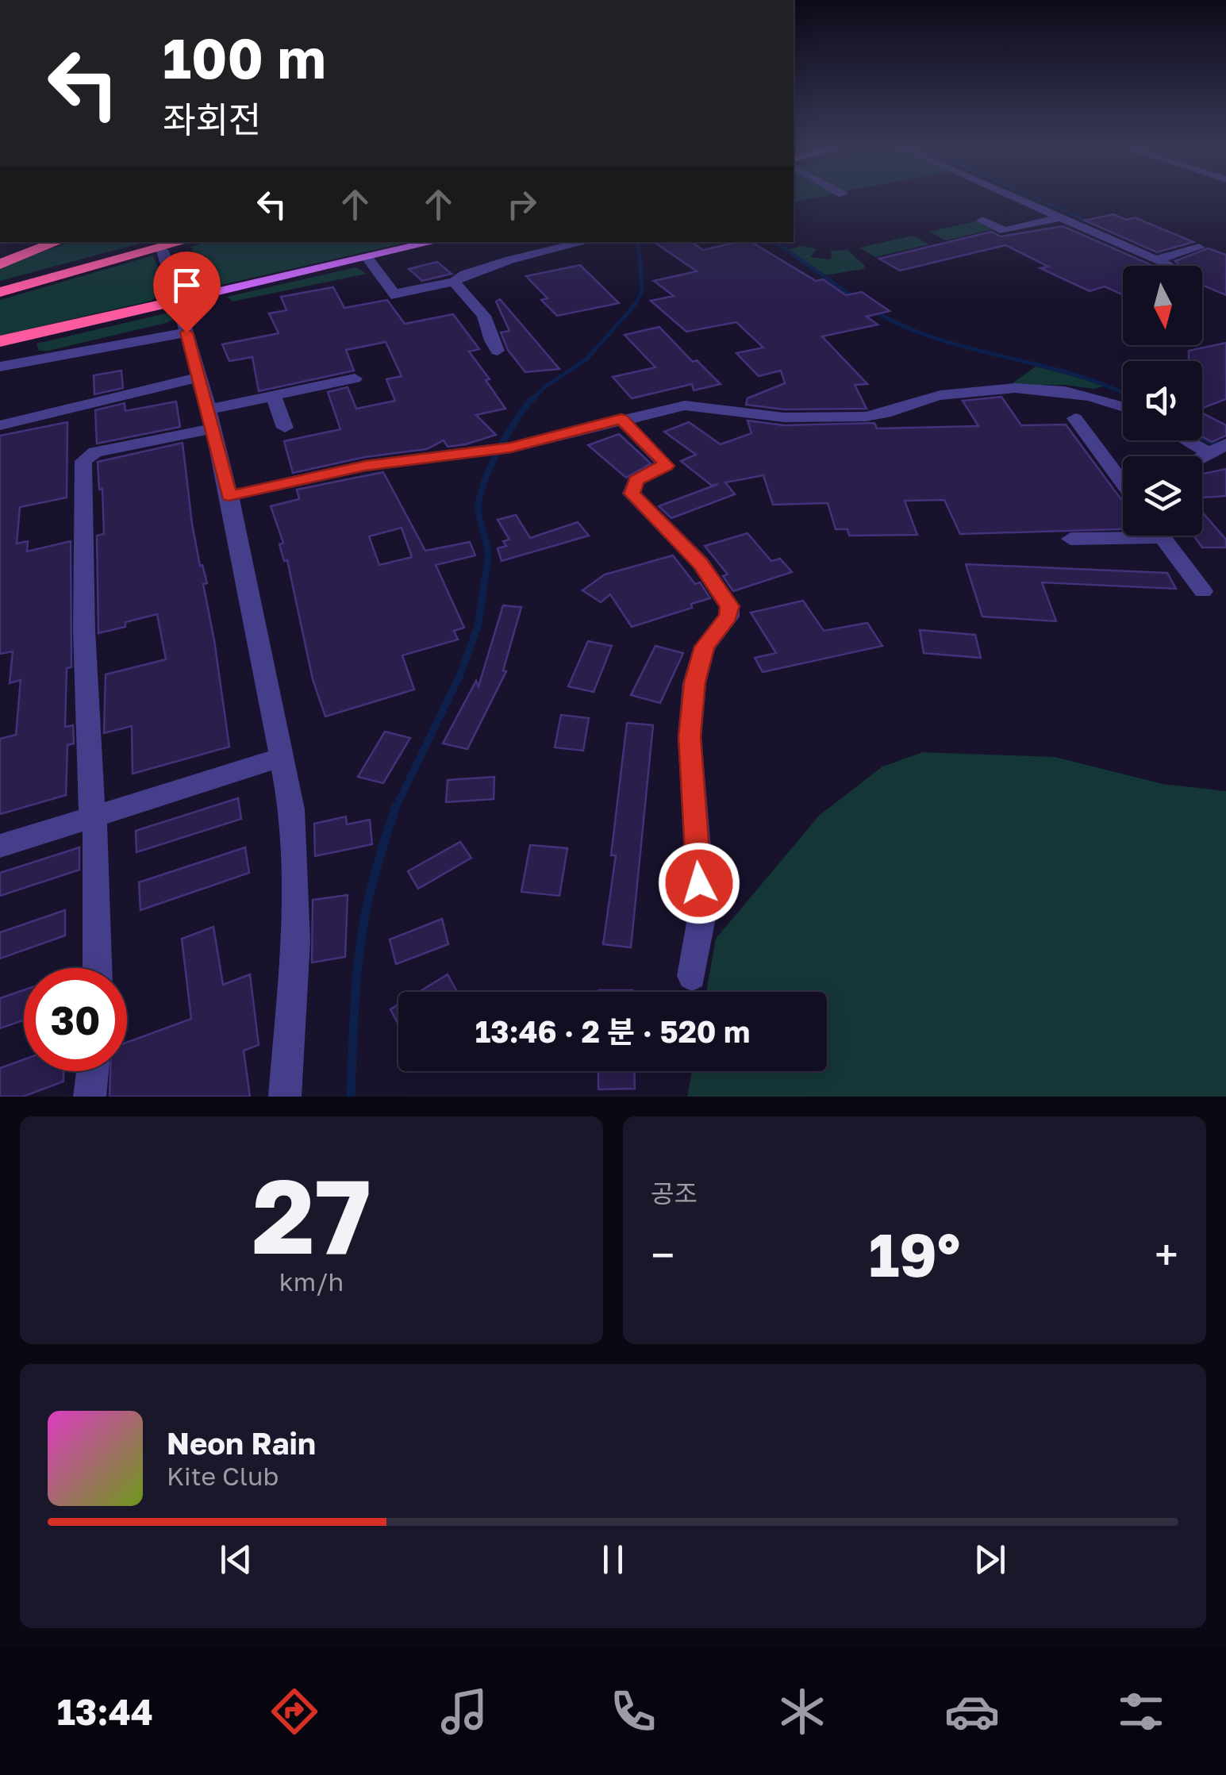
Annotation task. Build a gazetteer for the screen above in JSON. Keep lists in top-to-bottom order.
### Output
{
  "north": "bottom",
  "page": {
    "turn": ["100 m", "좌회전"],
    "limit": "30",
    "trip": "13:46 · 2 분 · 520 m",
    "tile": [
      ["27", "km/h"],
      "공조"
    ],
    "heat": ["−", "19°", "+"],
    "song": ["Neon Rain", "Kite Club"],
    "tabs": "13:44"
  }
}
